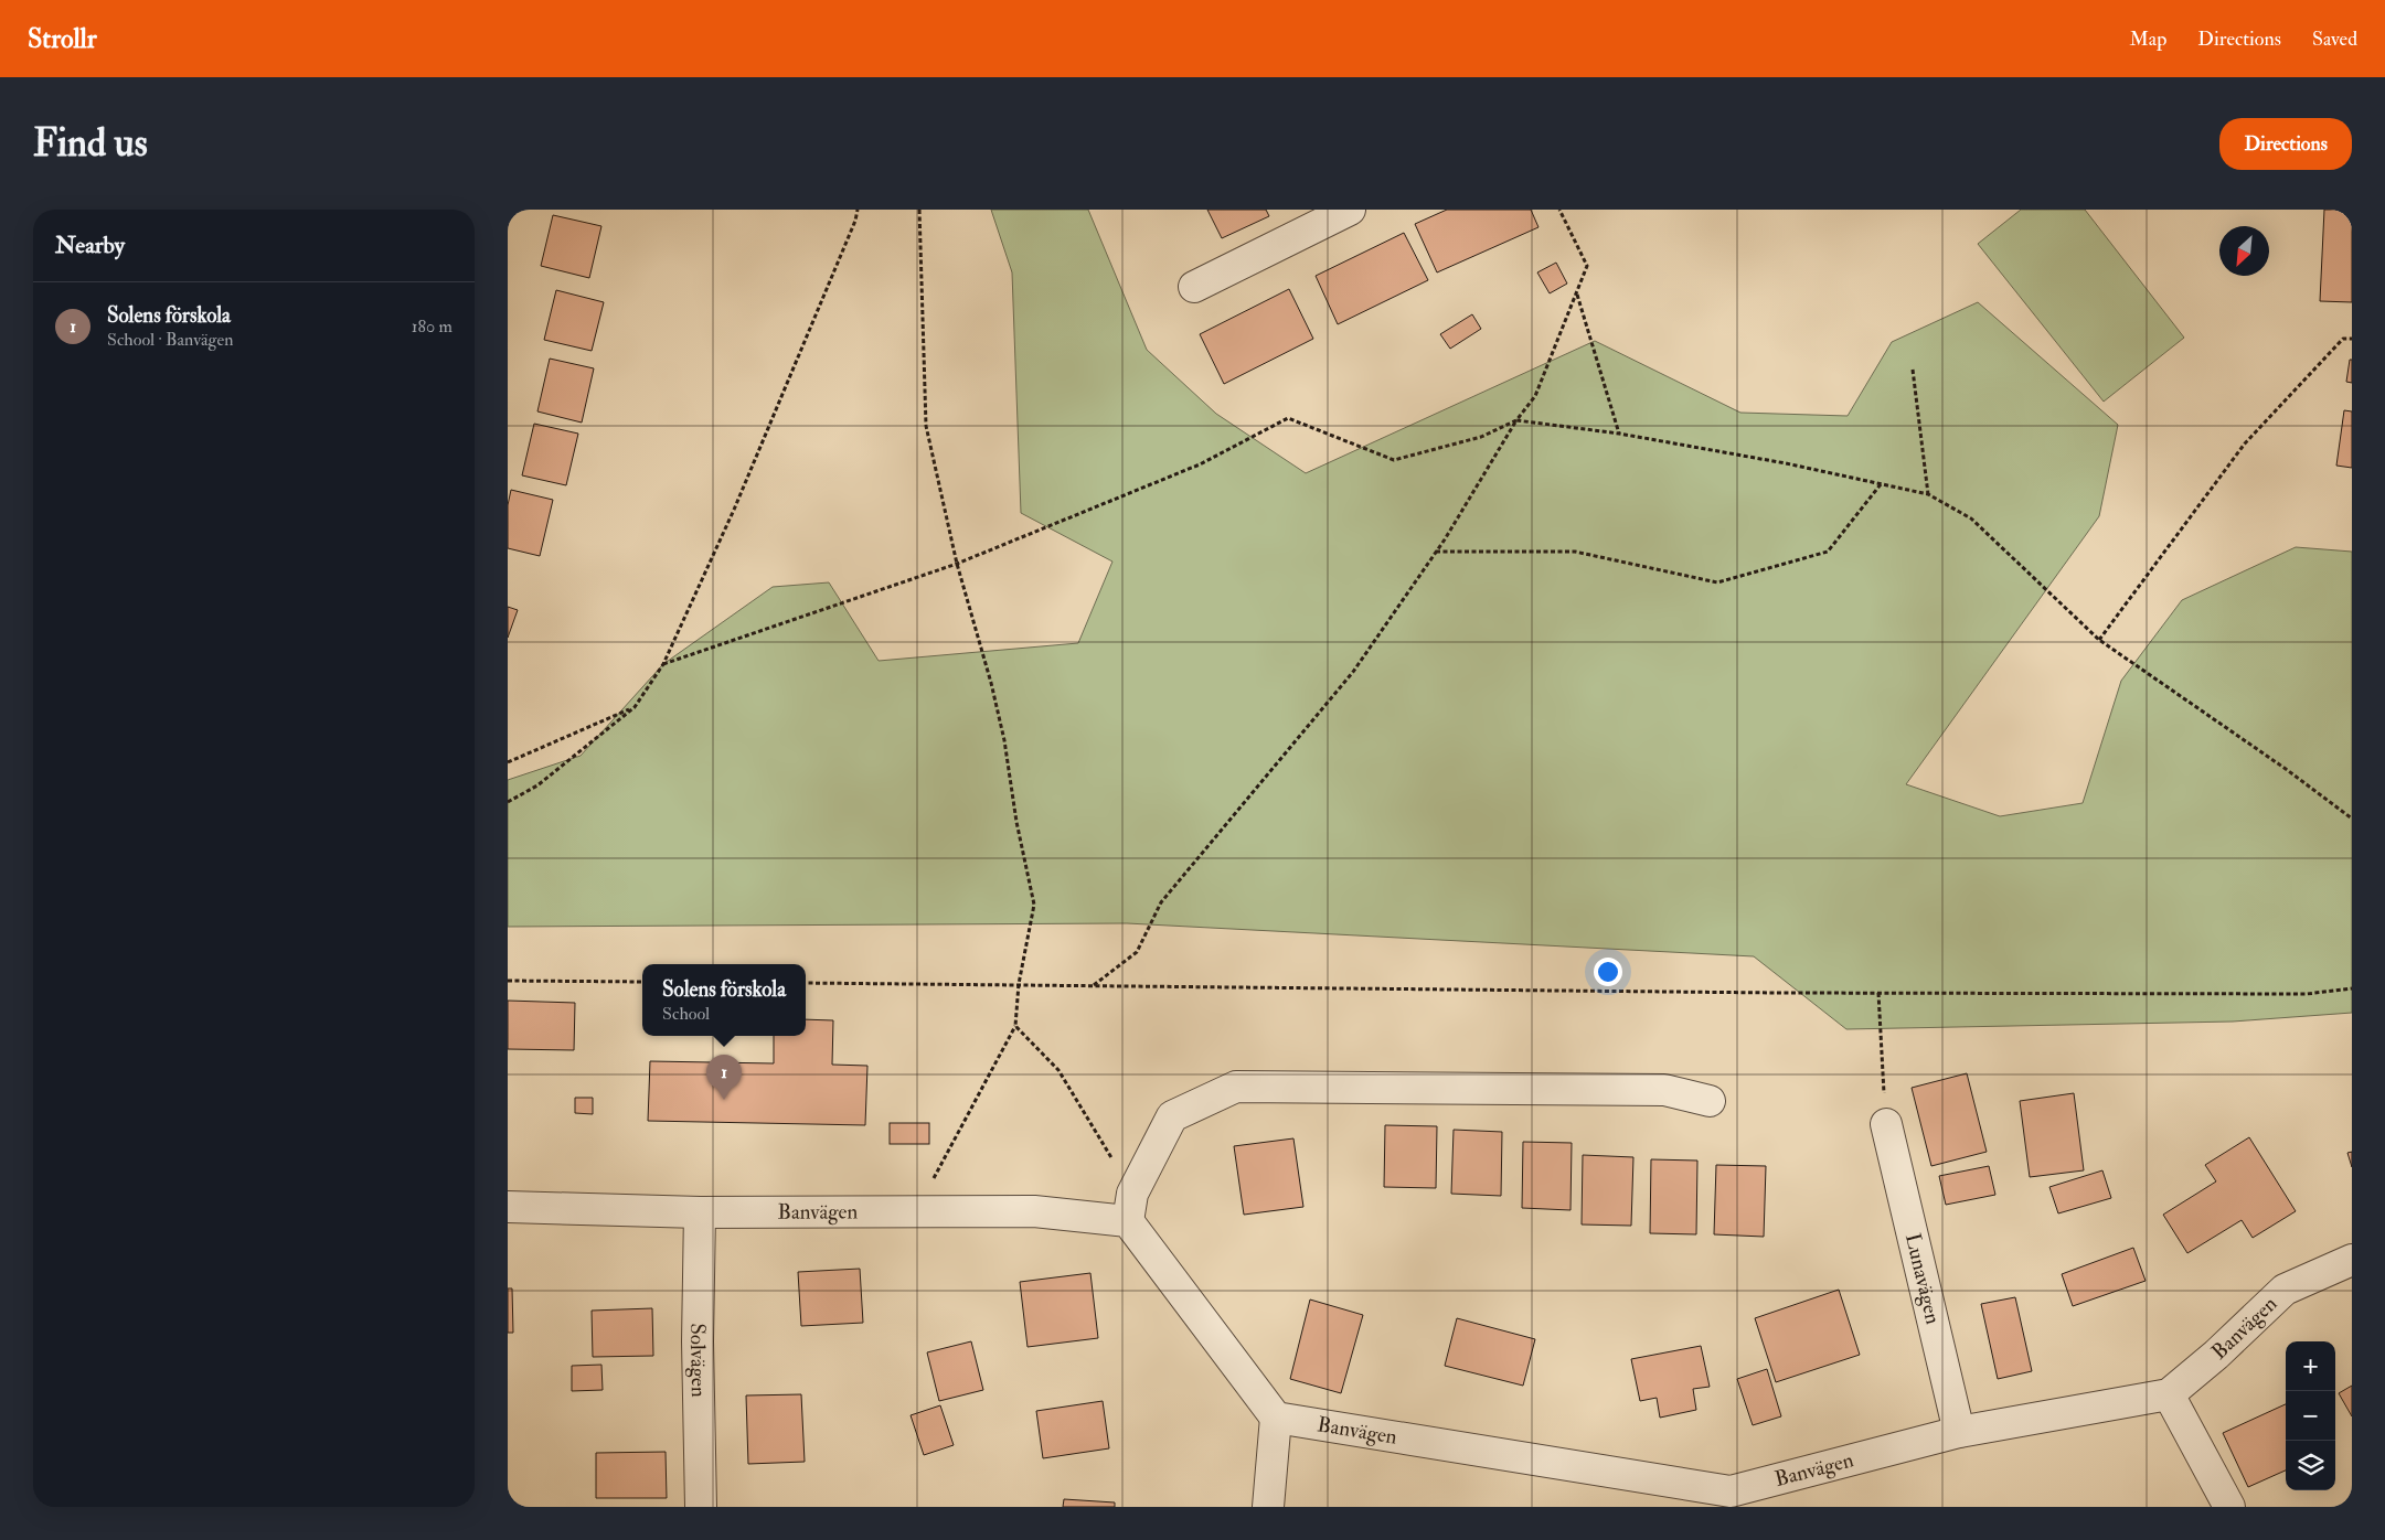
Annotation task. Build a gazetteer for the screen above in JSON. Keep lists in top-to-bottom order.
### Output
{
  "streets": {
    "street": ["Banvägen", "Lunavägen", "Solvägen"]
  },
  "crossings": [
    ["Banvägen", "Lunavägen"],
    ["Banvägen", "Solvägen"]
  ],
  "north": "bottom left",
  "page": {
    "header": "Strollr",
    "nav": ["Map", "Directions", "Saved"],
    "buttons": "Directions",
    "title": "Find us",
    "heading": "Nearby",
    "list": [
      {
        "mark": "1",
        "name": "Solens förskola",
        "note": "School · Banvägen",
        "value": "180 m"
      }
    ],
    "popup": ["Solens förskola", "School"],
    "pins": "1",
    "map_buttons": ["+", "−"]
  }
}
